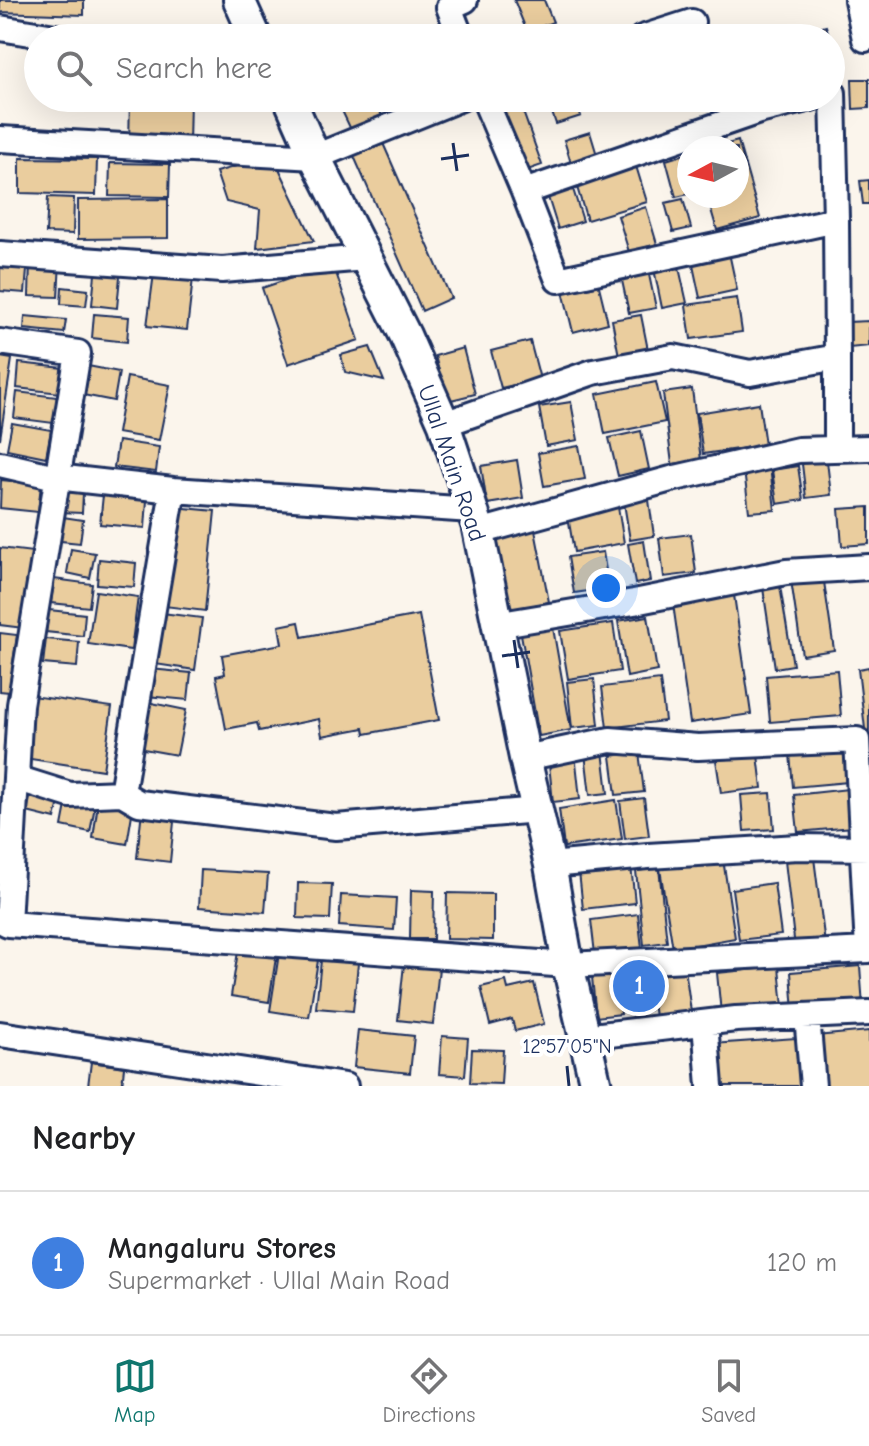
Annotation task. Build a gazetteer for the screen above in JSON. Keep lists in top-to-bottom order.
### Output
{
  "streets": {
    "main road": ["Ullal Main Road"]
  },
  "north": "left",
  "page": {
    "search": "Search here",
    "pins": "1",
    "heading": "Nearby",
    "list": [
      {
        "mark": "1",
        "name": "Mangaluru Stores",
        "note": "Supermarket · Ullal Main Road",
        "value": "120 m"
      }
    ],
    "nav": ["Map", "Directions", "Saved"]
  },
  "coordinates": ["12°57'05\"N"]
}
